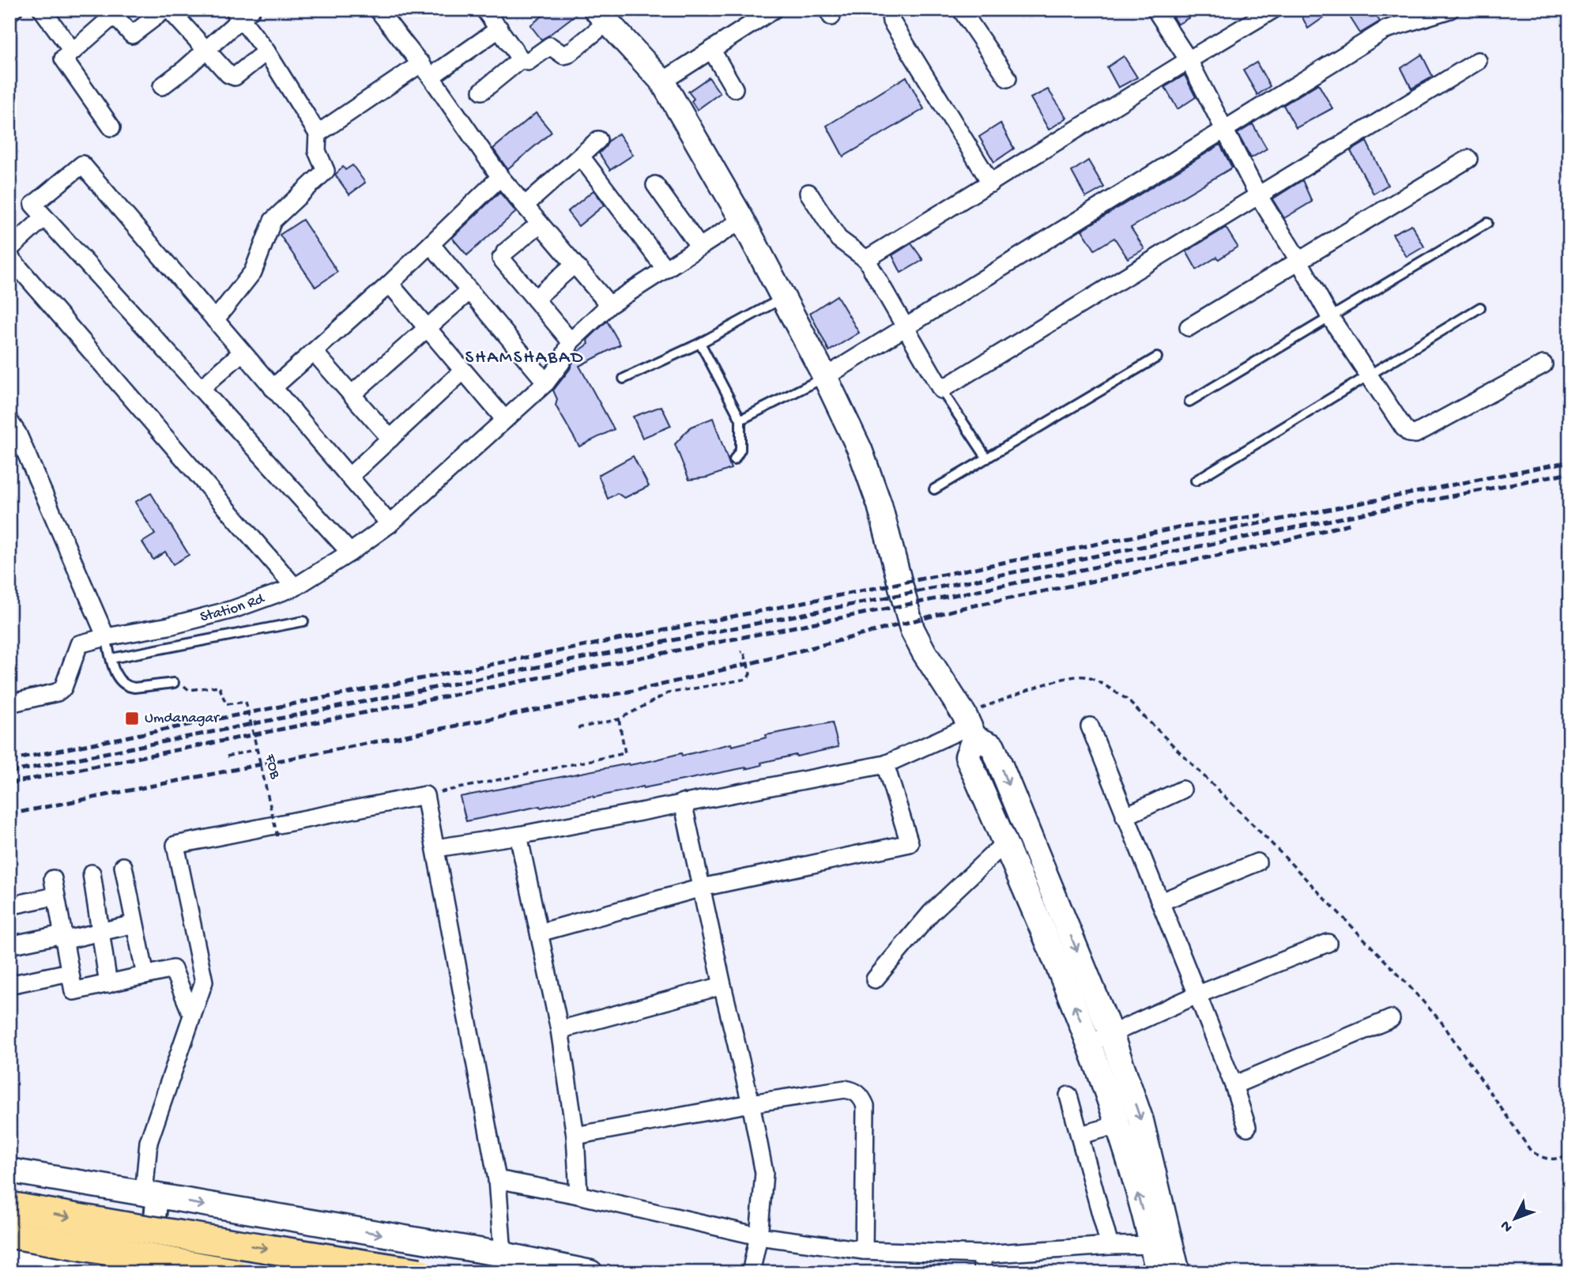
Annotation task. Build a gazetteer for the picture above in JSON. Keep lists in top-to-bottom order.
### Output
{
  "streets": {
    "street": ["Station Rd"],
    "path": ["FOB"]
  },
  "districts": ["SHAMSHABAD"],
  "places": {
    "transit": ["Umdanagar"]
  },
  "north": "bottom left"
}
